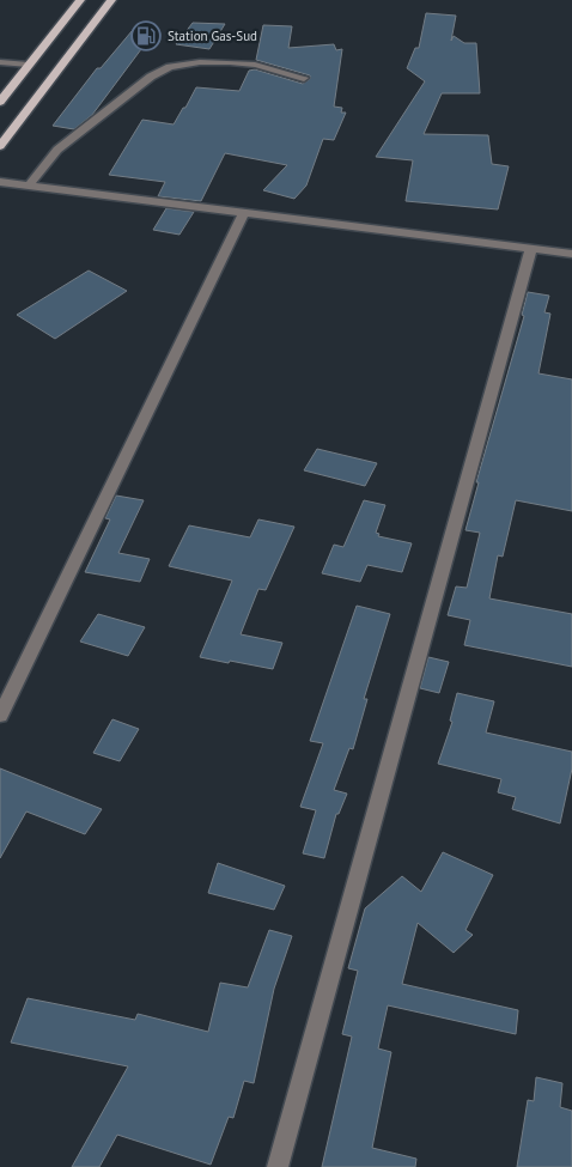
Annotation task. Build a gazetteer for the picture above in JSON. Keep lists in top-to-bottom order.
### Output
{
  "places": {
    "fuel station": ["Station Gas-Sud"]
  }
}
